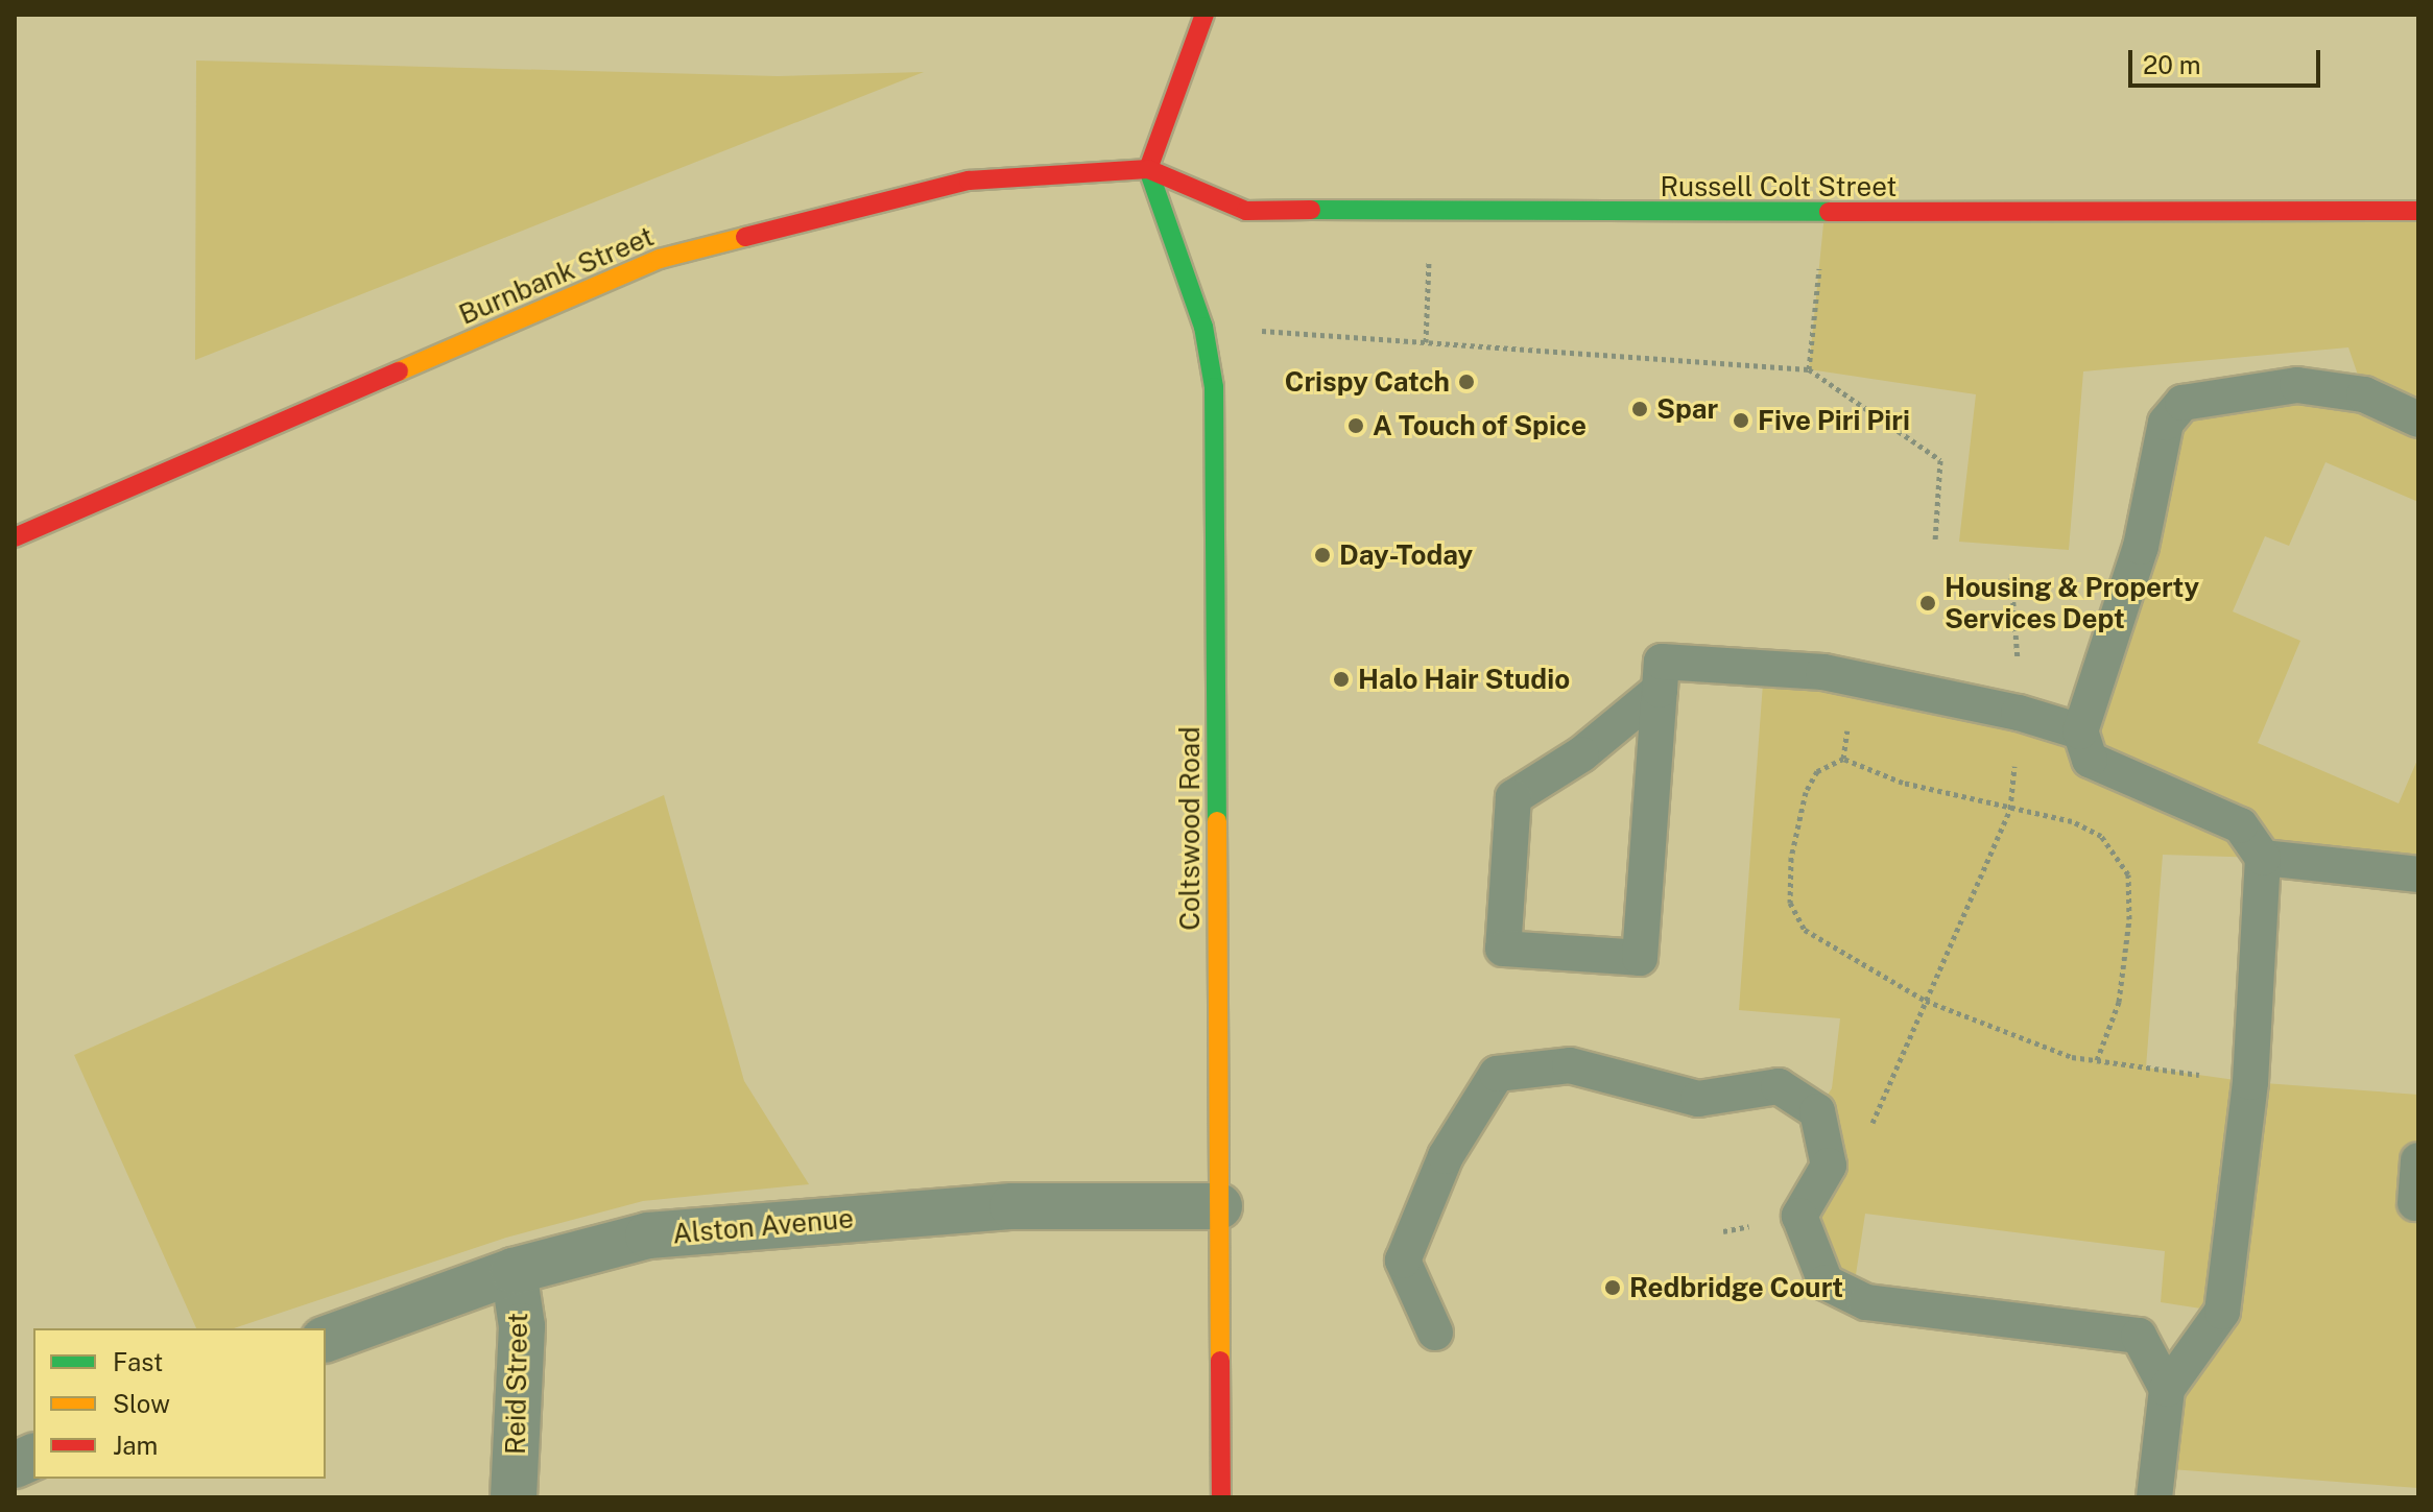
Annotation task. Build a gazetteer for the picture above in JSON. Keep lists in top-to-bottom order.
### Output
{
  "streets": {
    "main road": ["Russell Colt Street", "Burnbank Street", "Coltswood Road"],
    "street": ["Alston Avenue", "Reid Street"]
  },
  "crossings": [
    ["Russell Colt Street", "Burnbank Street"],
    ["Russell Colt Street", "Coltswood Road"],
    ["Burnbank Street", "Coltswood Road"],
    ["Coltswood Road", "Alston Avenue"],
    ["Alston Avenue", "Reid Street"]
  ],
  "places": [
    "Crispy Catch",
    "Spar",
    "Five Piri Piri",
    "A Touch of Spice",
    "Day-Today",
    "Housing & Property Services Dept",
    "Halo Hair Studio",
    "Redbridge Court"
  ],
  "legend": ["Fast", "Slow", "Jam"],
  "scale_bar": "20 m"
}
